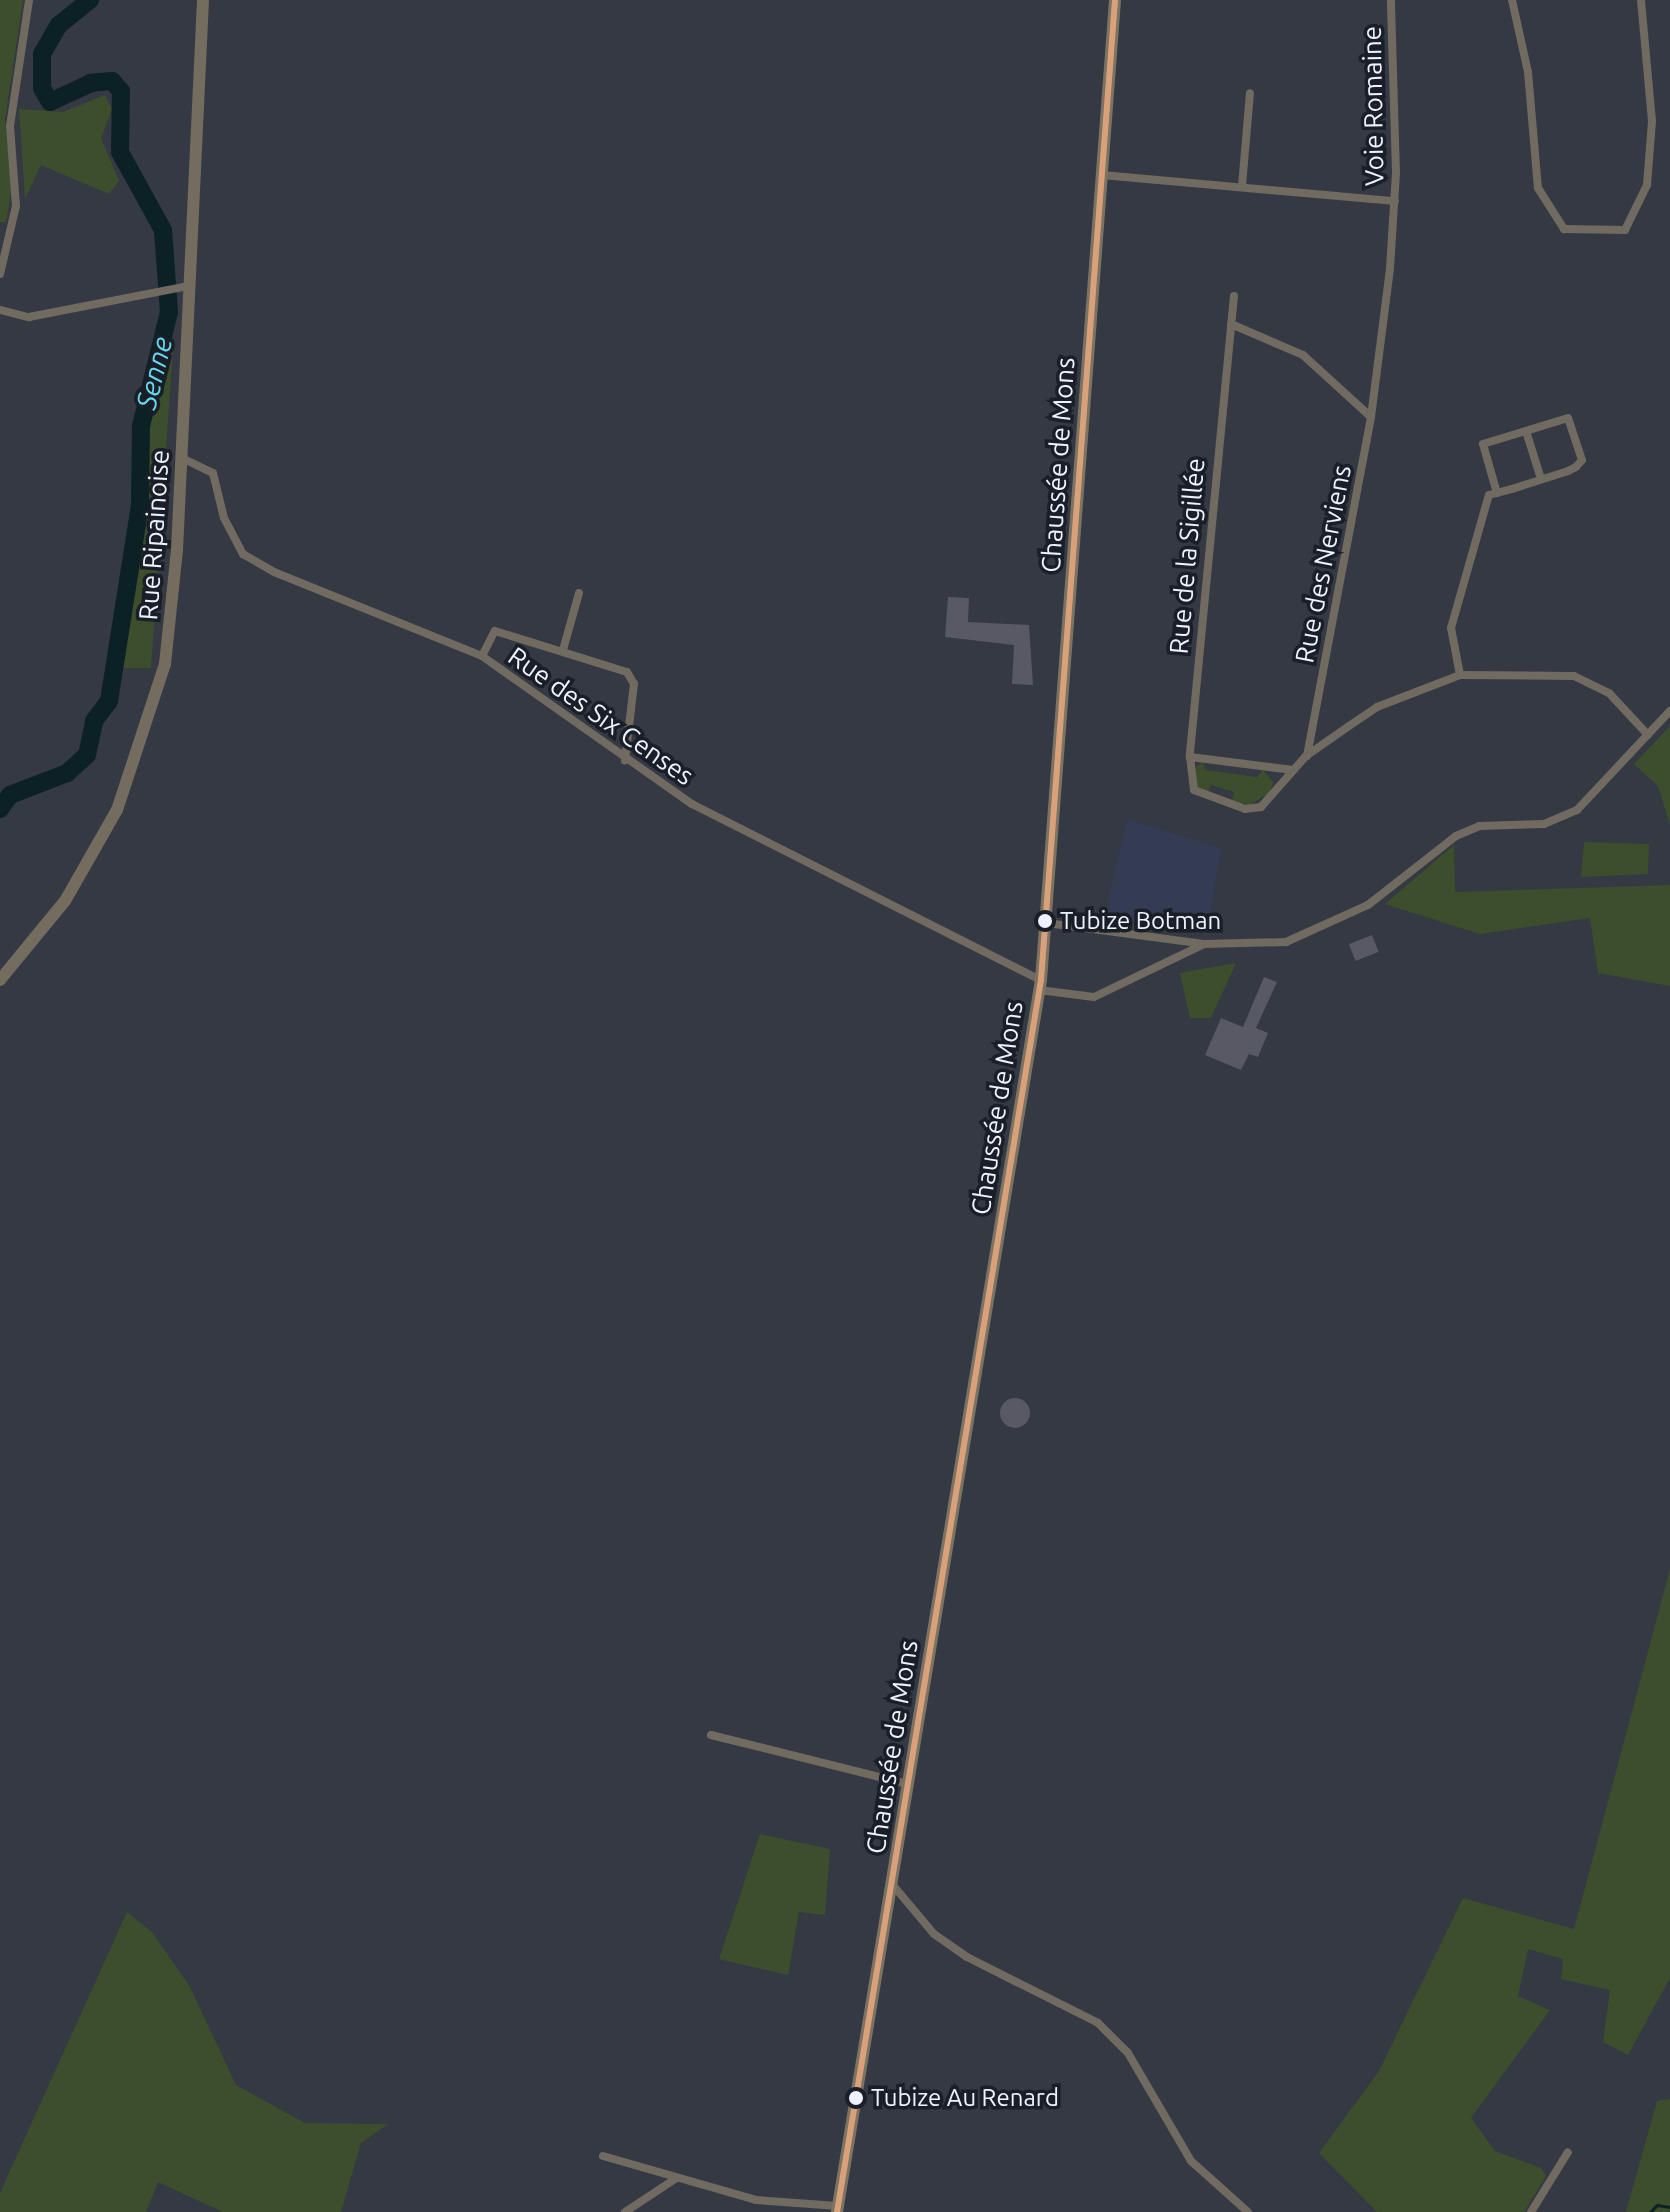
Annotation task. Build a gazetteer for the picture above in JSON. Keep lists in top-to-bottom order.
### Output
{
  "streets": {
    "main road": ["Chaussée de Mons"],
    "street": [
      "Voie Romaine",
      "Rue Ripainoise",
      "Rue de la Sigillée",
      "Rue des Nerviens",
      "Rue des Six Censes"
    ]
  },
  "crossings": [
    ["Voie Romaine", "Chaussée de Mons"],
    ["Voie Romaine", "Rue des Nerviens"],
    ["Chaussée de Mons", "Rue des Six Censes"],
    ["Rue Ripainoise", "Rue des Six Censes"]
  ],
  "water": ["Senne"],
  "places": ["Tubize Botman", "Tubize Au Renard"]
}
